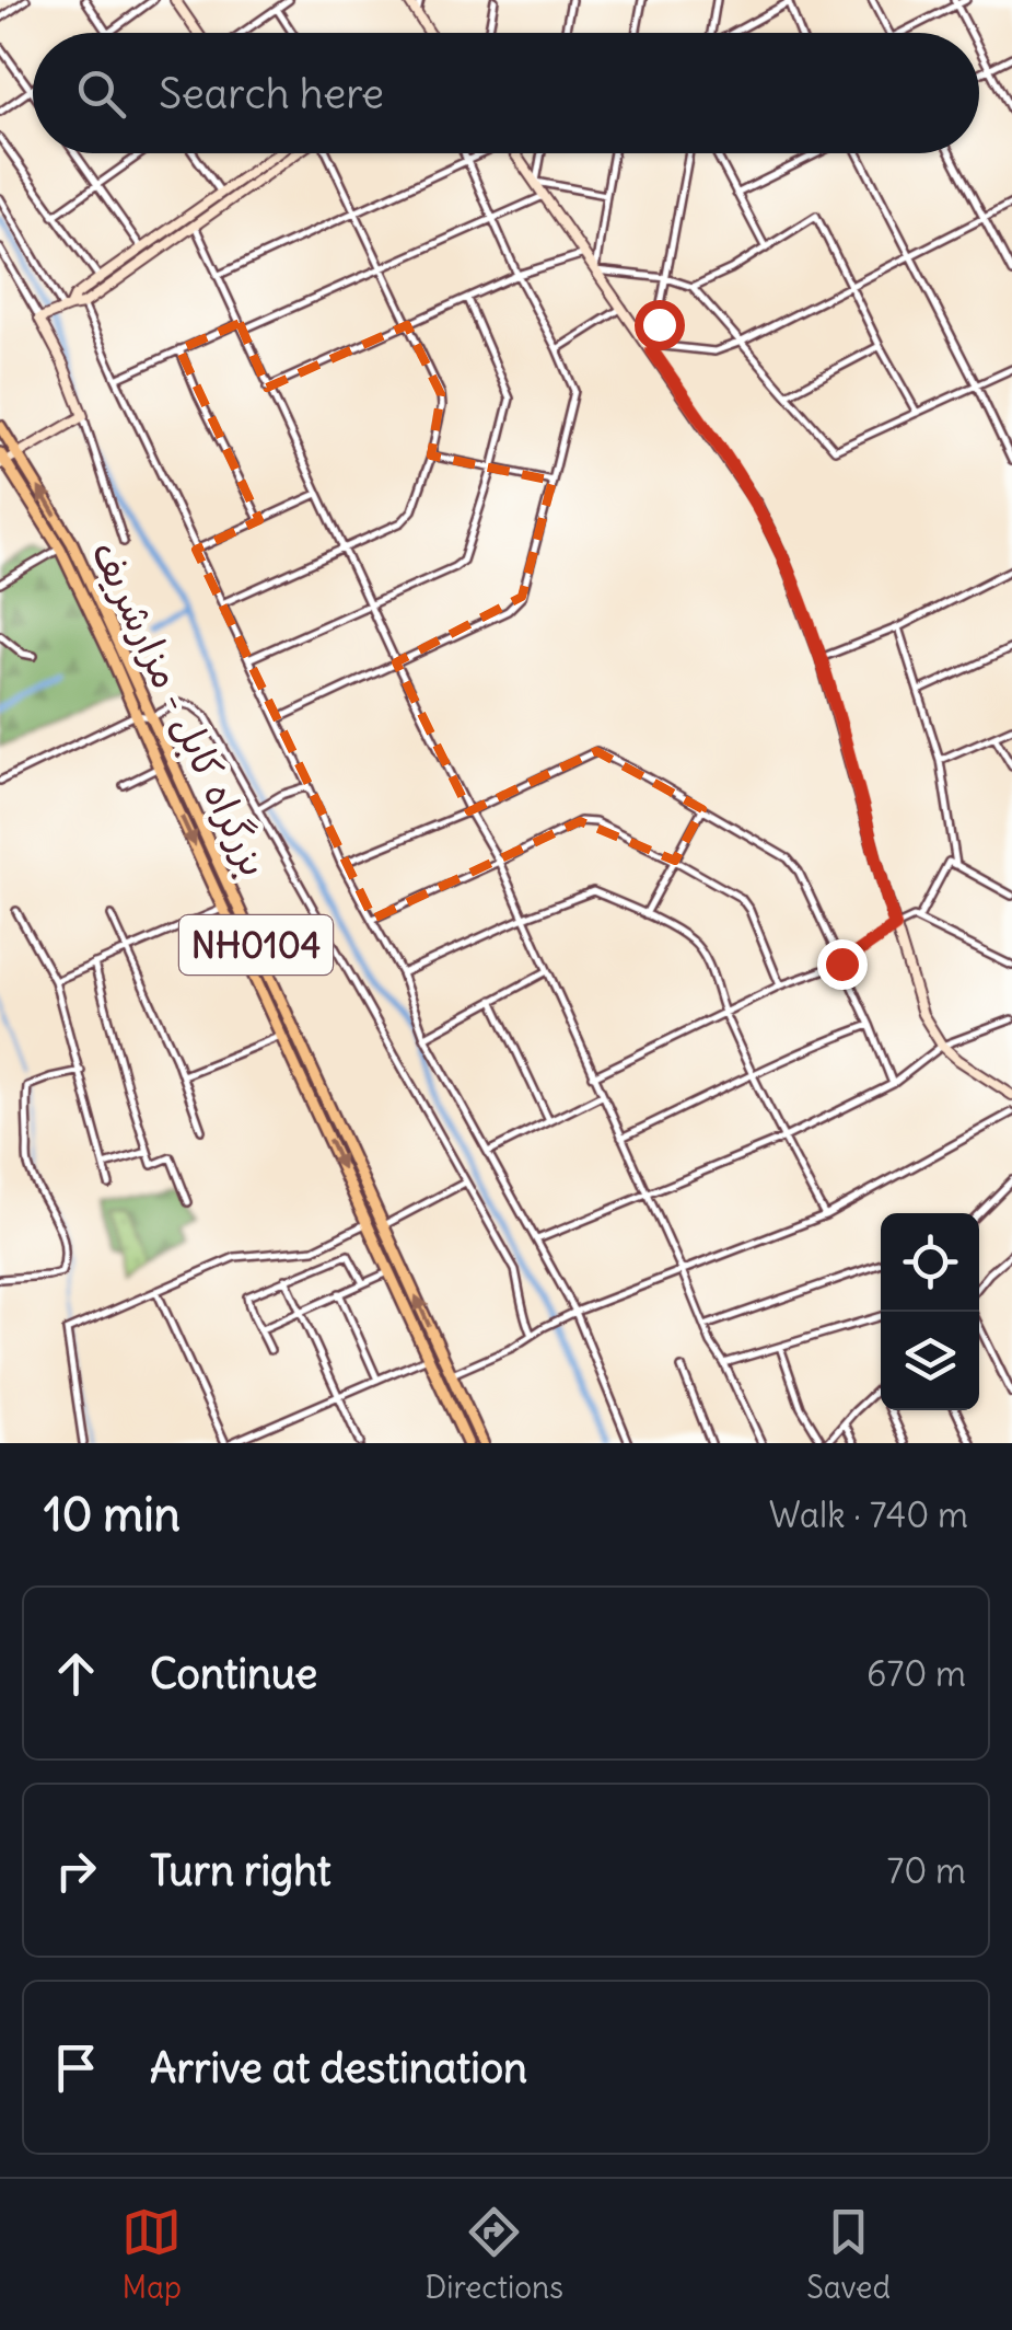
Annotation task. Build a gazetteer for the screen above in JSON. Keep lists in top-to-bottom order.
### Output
{
  "streets": {
    "highway": ["بزرگراه کابل - مزارشریف", "NH0104"]
  },
  "page": {
    "search": "Search here",
    "heading": ["10 min", "Walk · 740 m"],
    "list": [
      ["Continue", "670 m"],
      ["Turn right", "70 m"],
      "Arrive at destination"
    ],
    "nav": ["Map", "Directions", "Saved"]
  }
}
